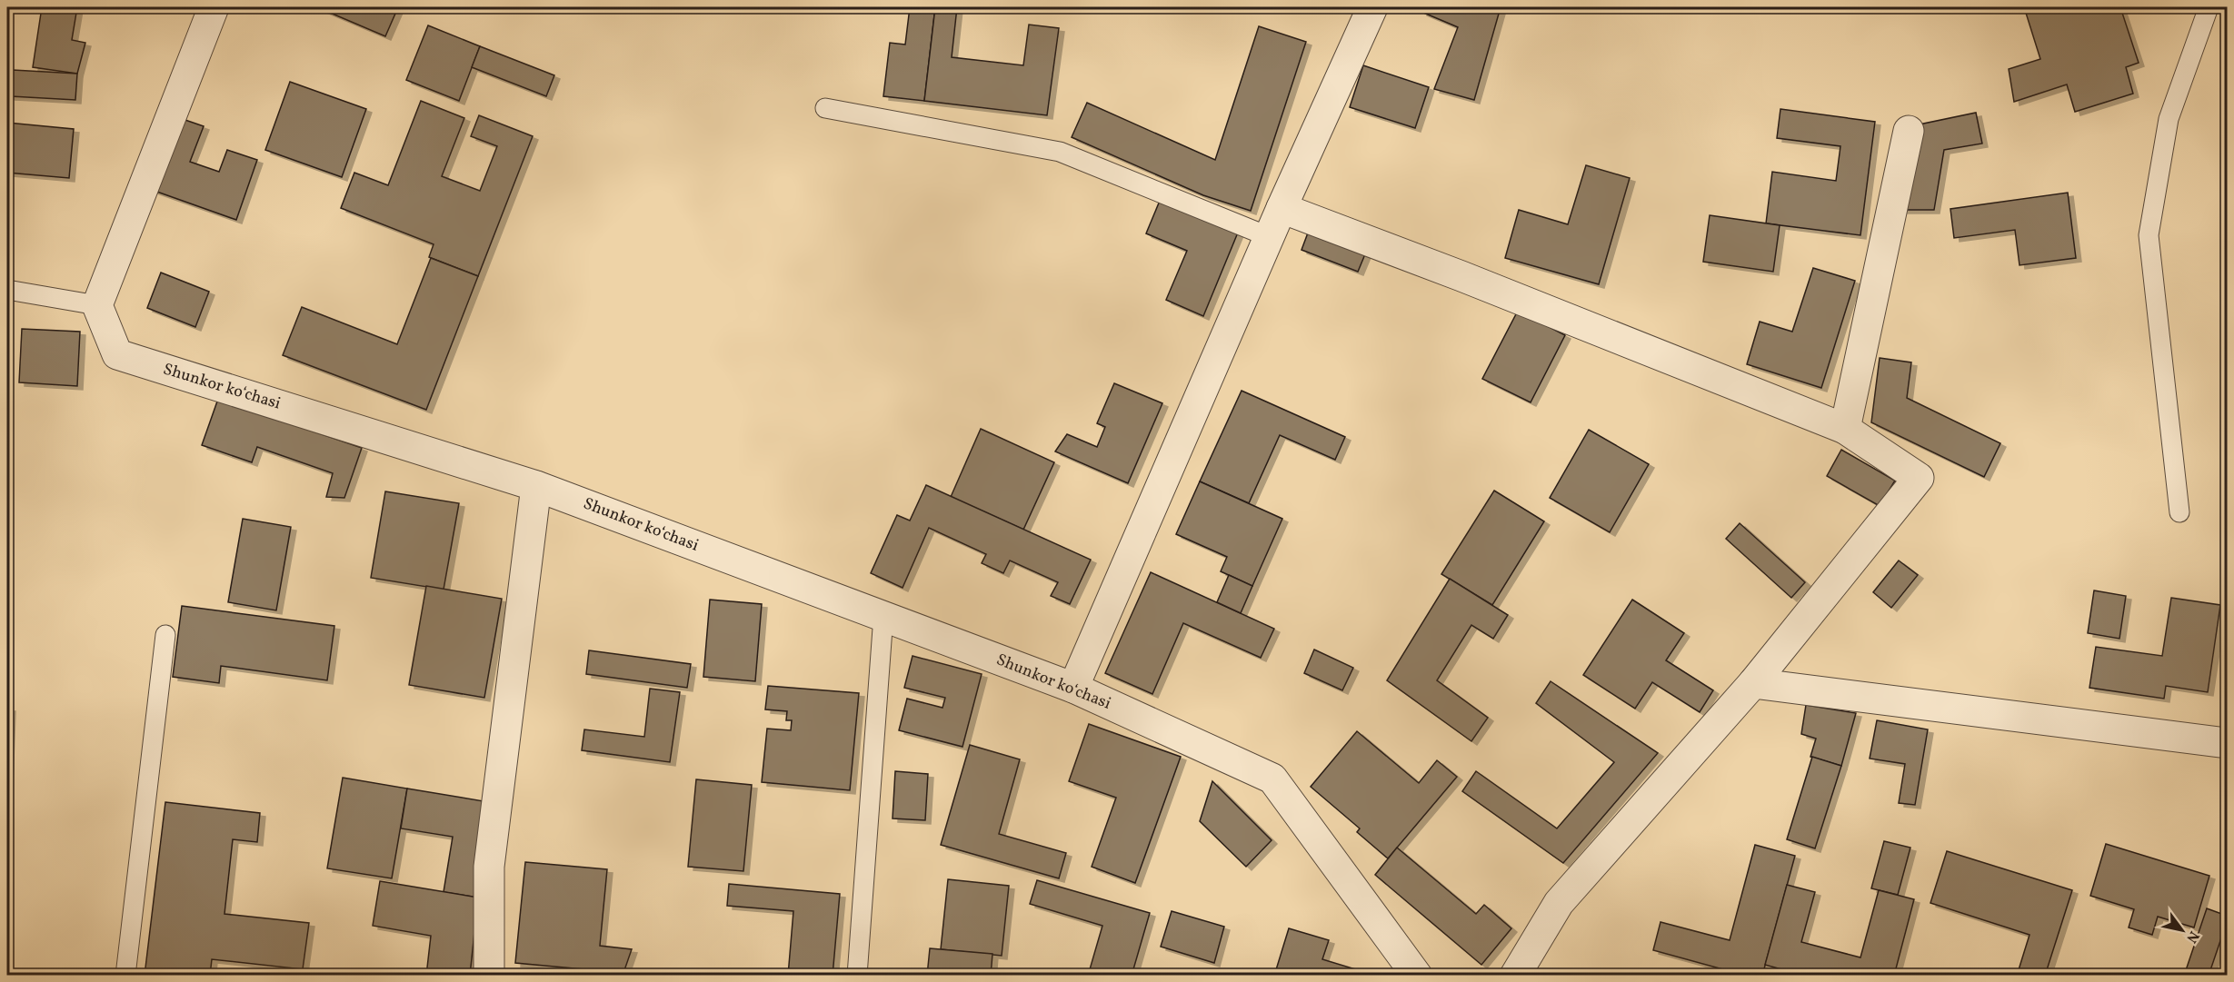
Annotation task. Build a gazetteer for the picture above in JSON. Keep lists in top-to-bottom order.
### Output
{
  "streets": {
    "street": ["Shunkor koʻchasi"]
  },
  "north": "bottom right"
}
